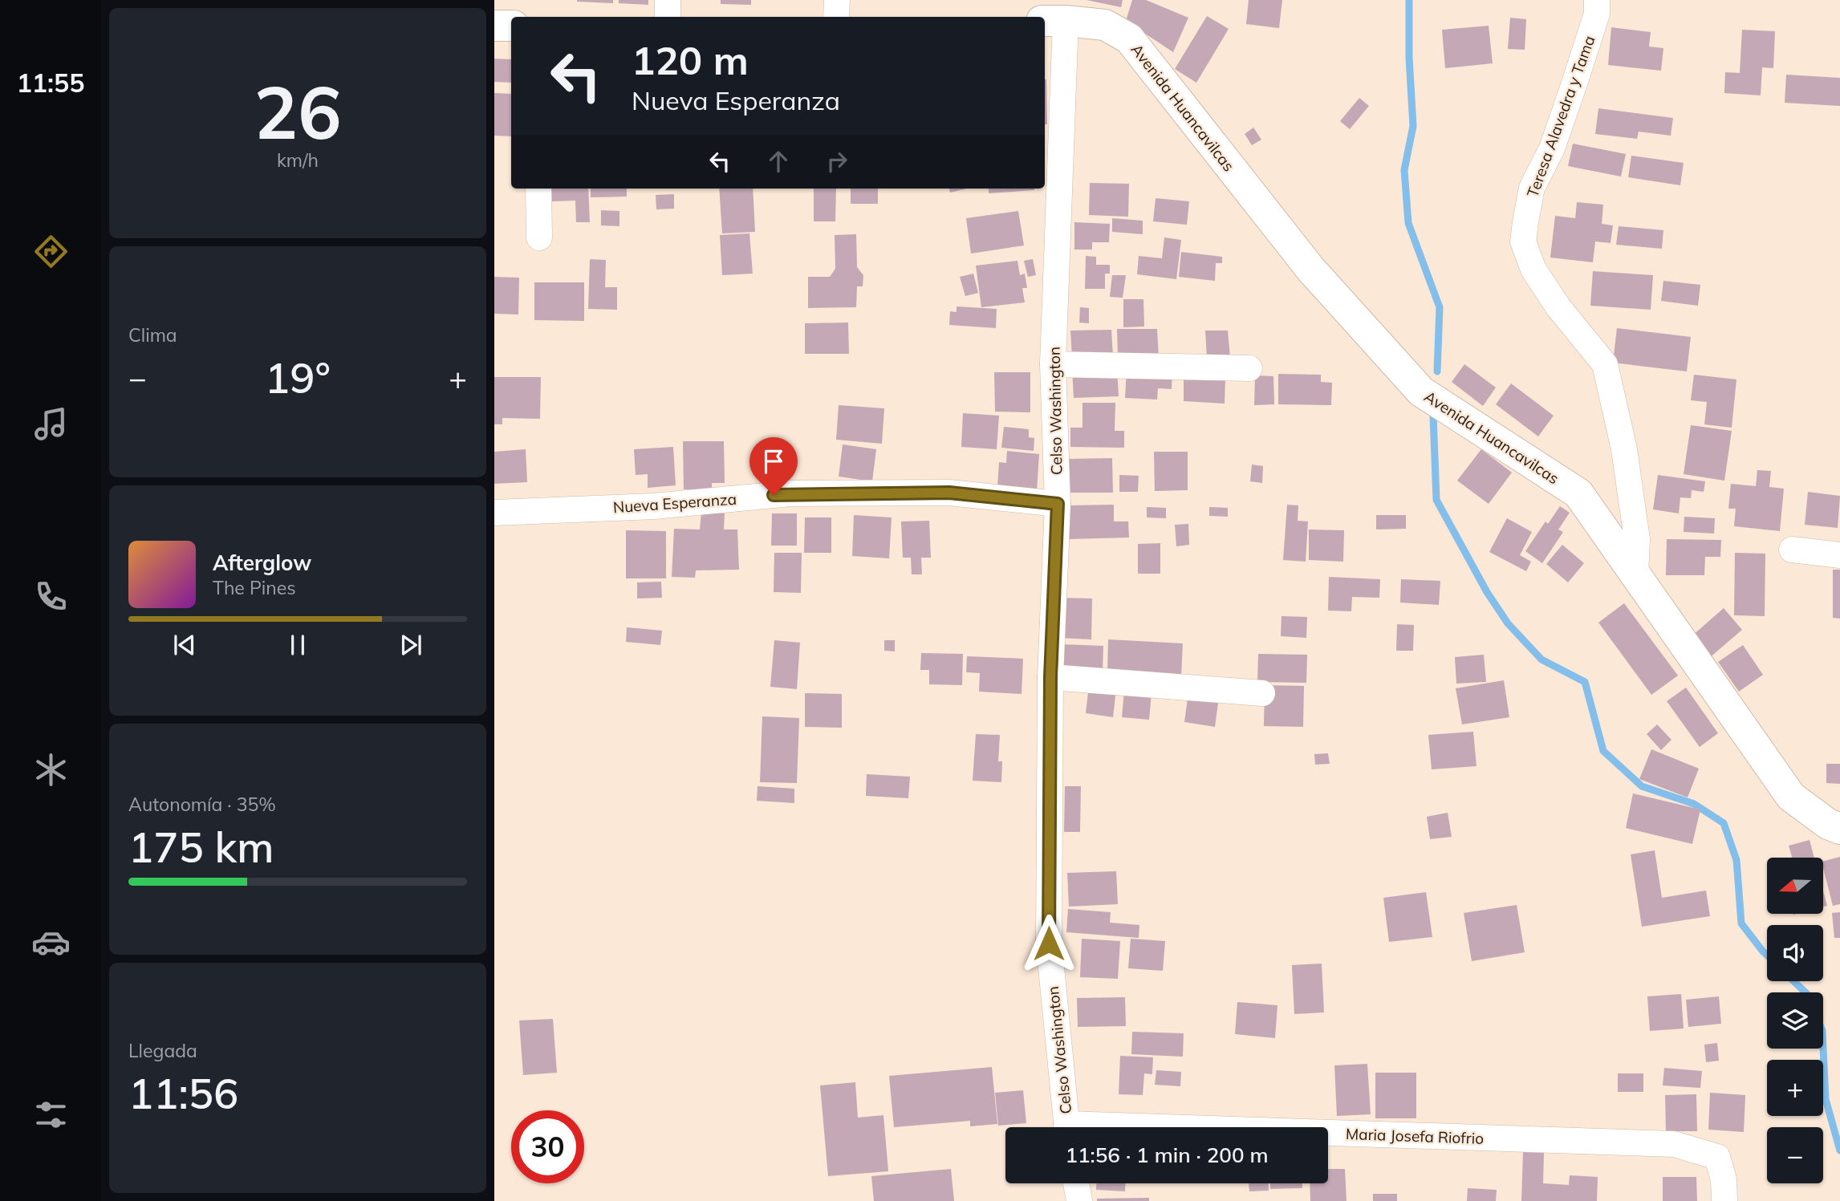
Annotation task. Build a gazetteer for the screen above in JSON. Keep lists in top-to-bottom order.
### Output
{
  "streets": {
    "street": [
      "Avenida Huancavilcas",
      "Teresa Alavedra y Tama",
      "Celso Washington",
      "Nueva Esperanza",
      "Maria Josefa Riofrio"
    ]
  },
  "crossings": [
    ["Avenida Huancavilcas", "Teresa Alavedra y Tama"],
    ["Avenida Huancavilcas", "Celso Washington"],
    ["Celso Washington", "Nueva Esperanza"]
  ],
  "north": "left",
  "page": {
    "tabs": "11:55",
    "tile": [
      ["26", "km/h"],
      "Clima",
      ["Autonomía · 35%", "175 km"],
      ["Llegada", "11:56"]
    ],
    "turn": ["120 m", "Nueva Esperanza"],
    "heat": ["−", "19°", "+"],
    "song": ["Afterglow", "The Pines"],
    "map_buttons": ["+", "−"],
    "limit": "30",
    "trip": "11:56 · 1 min · 200 m"
  }
}
